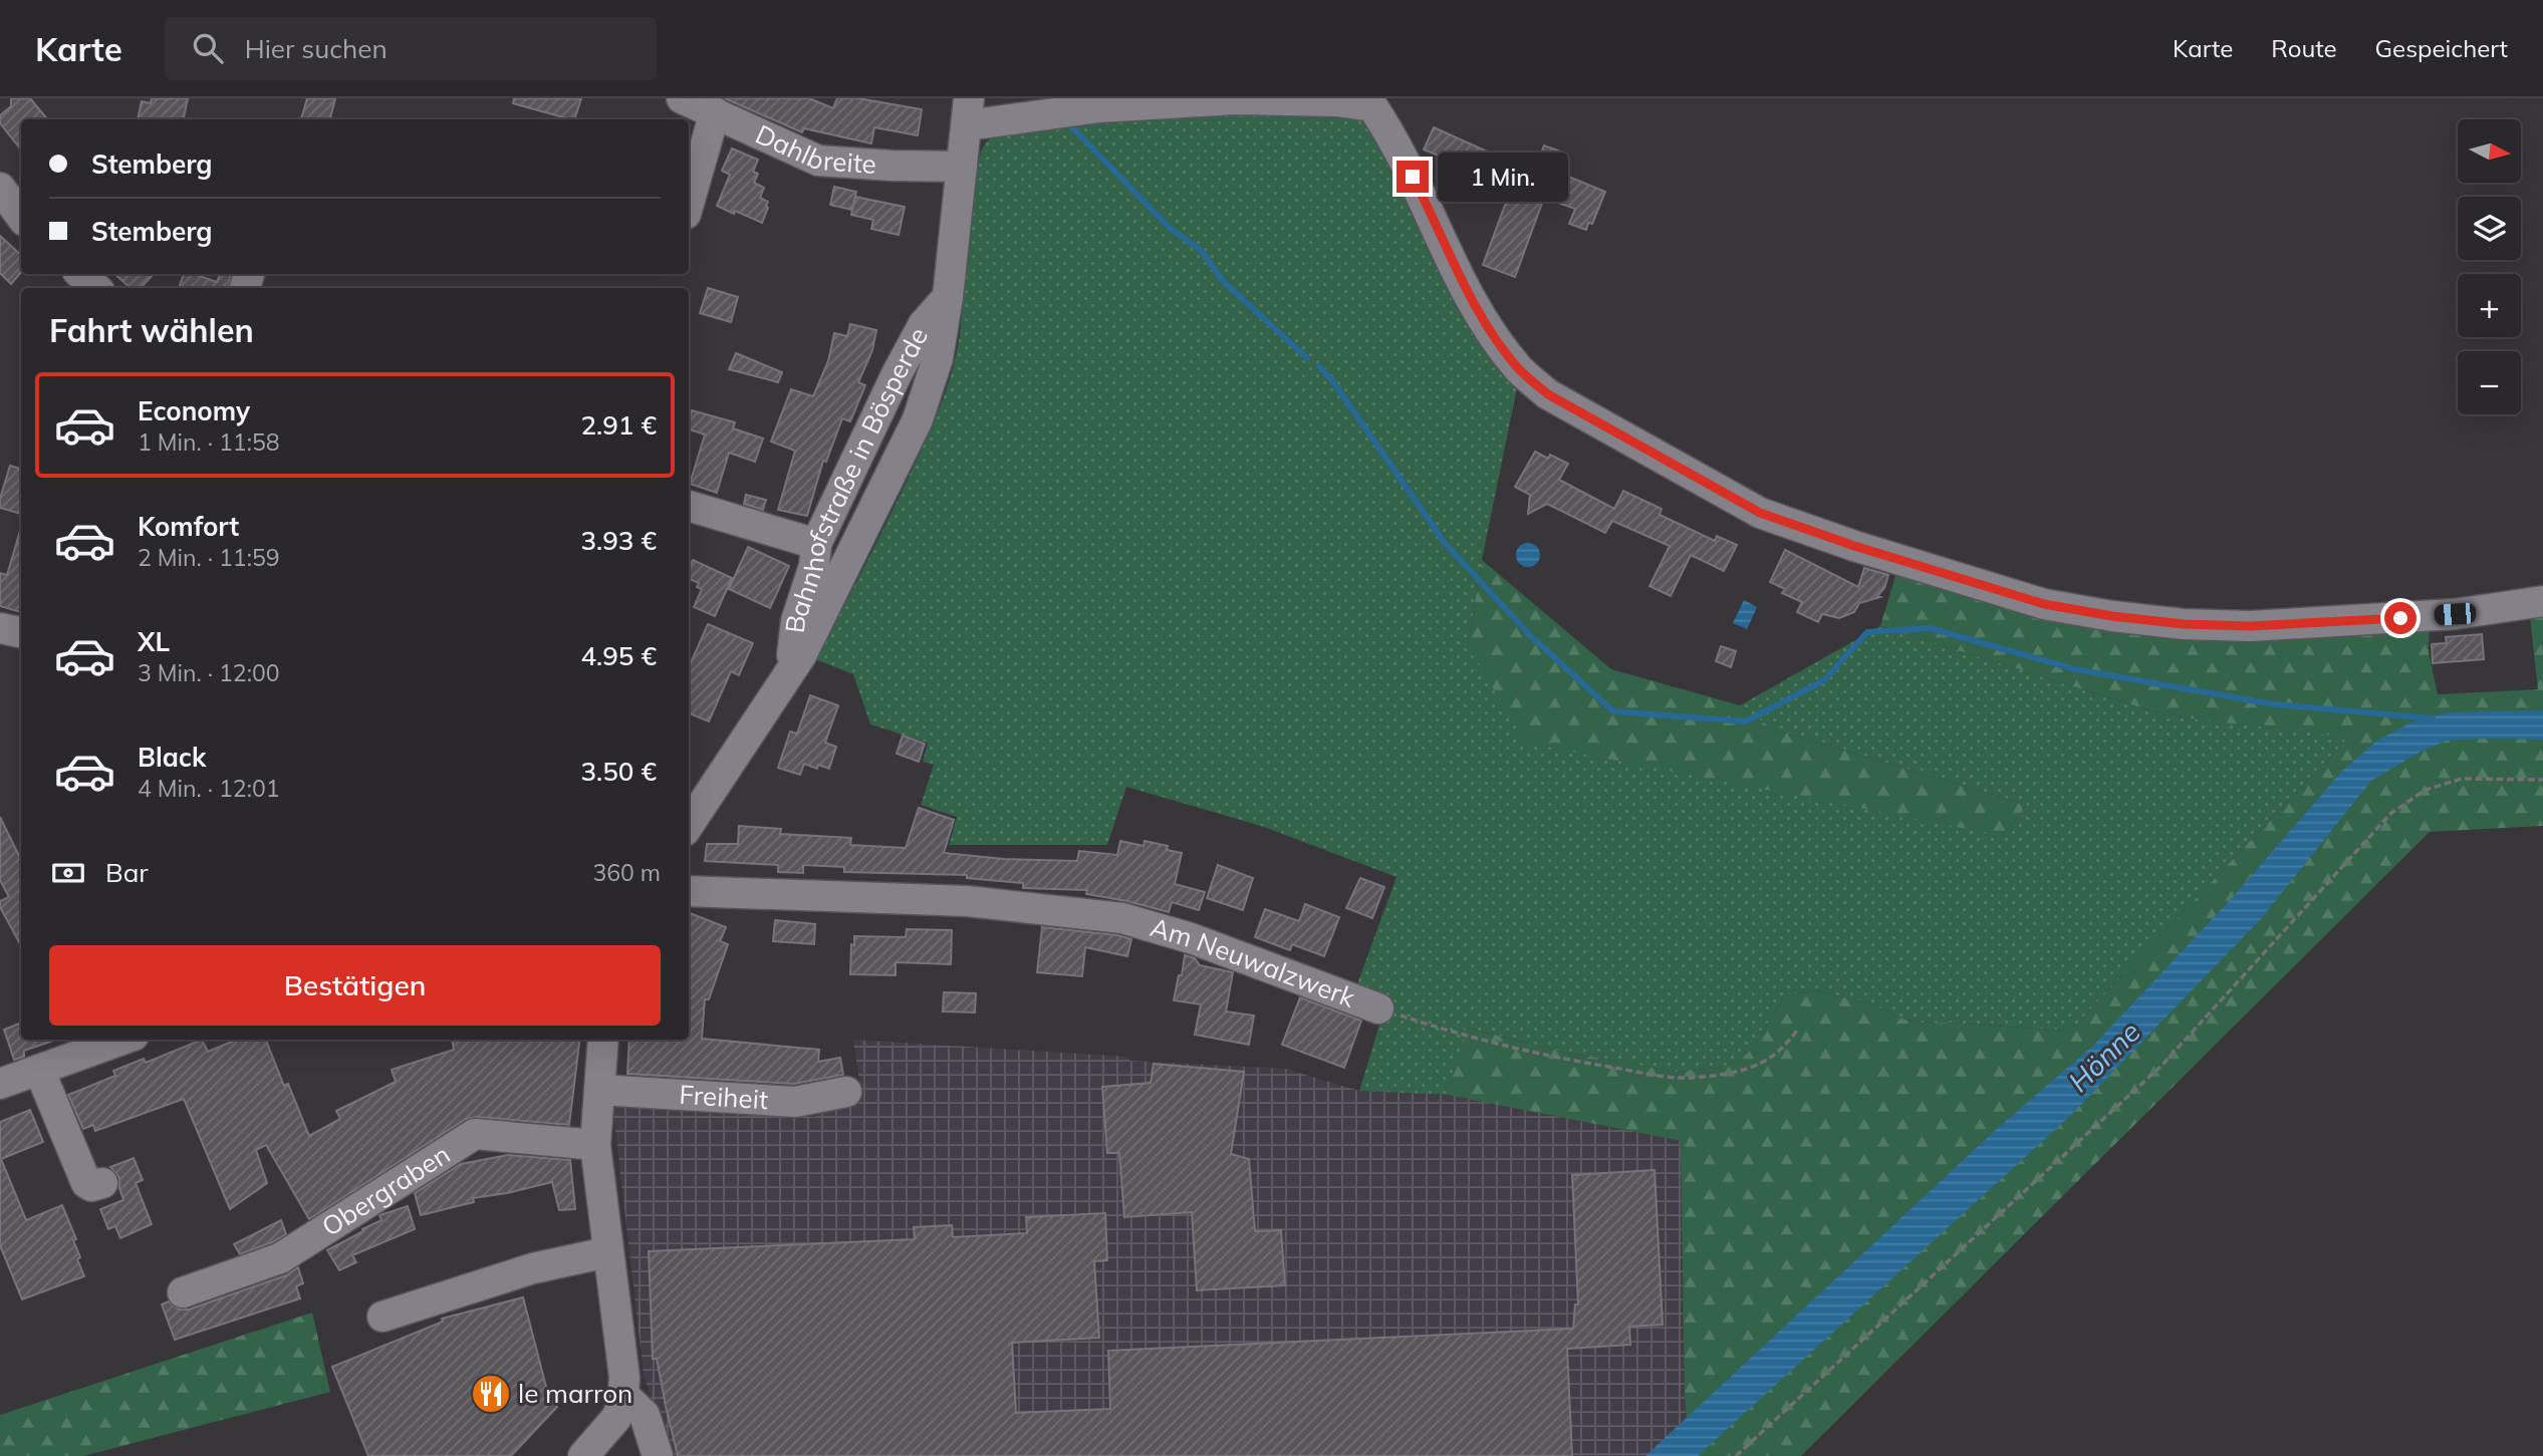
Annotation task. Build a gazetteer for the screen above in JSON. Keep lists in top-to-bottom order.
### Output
{
  "streets": {
    "street": [
      "Dahlbreite",
      "Bahnhofstraße in Bösperde",
      "Am Neuwalzwerk",
      "Freiheit",
      "Obergraben"
    ]
  },
  "crossings": [
    ["Dahlbreite", "Bahnhofstraße in Bösperde"]
  ],
  "water": ["Hönne"],
  "places": {
    "restaurant": ["le marron"]
  },
  "north": "right",
  "page": {
    "header": "Karte",
    "search": "Hier suchen",
    "nav": ["Karte", "Route", "Gespeichert"],
    "map_buttons": ["+", "−"],
    "banner": ["Stemberg", "Stemberg"],
    "bubble": "1 Min.",
    "heading": "Fahrt wählen",
    "list": [
      {
        "name": "Economy",
        "note": "1 Min. · 11:58",
        "value": "2.91 €"
      },
      {
        "name": "Komfort",
        "note": "2 Min. · 11:59",
        "value": "3.93 €"
      },
      {
        "name": "XL",
        "note": "3 Min. · 12:00",
        "value": "4.95 €"
      },
      {
        "name": "Black",
        "note": "4 Min. · 12:01",
        "value": "3.50 €"
      }
    ],
    "pay": ["Bar", "360 m"],
    "buttons": "Bestätigen"
  }
}
